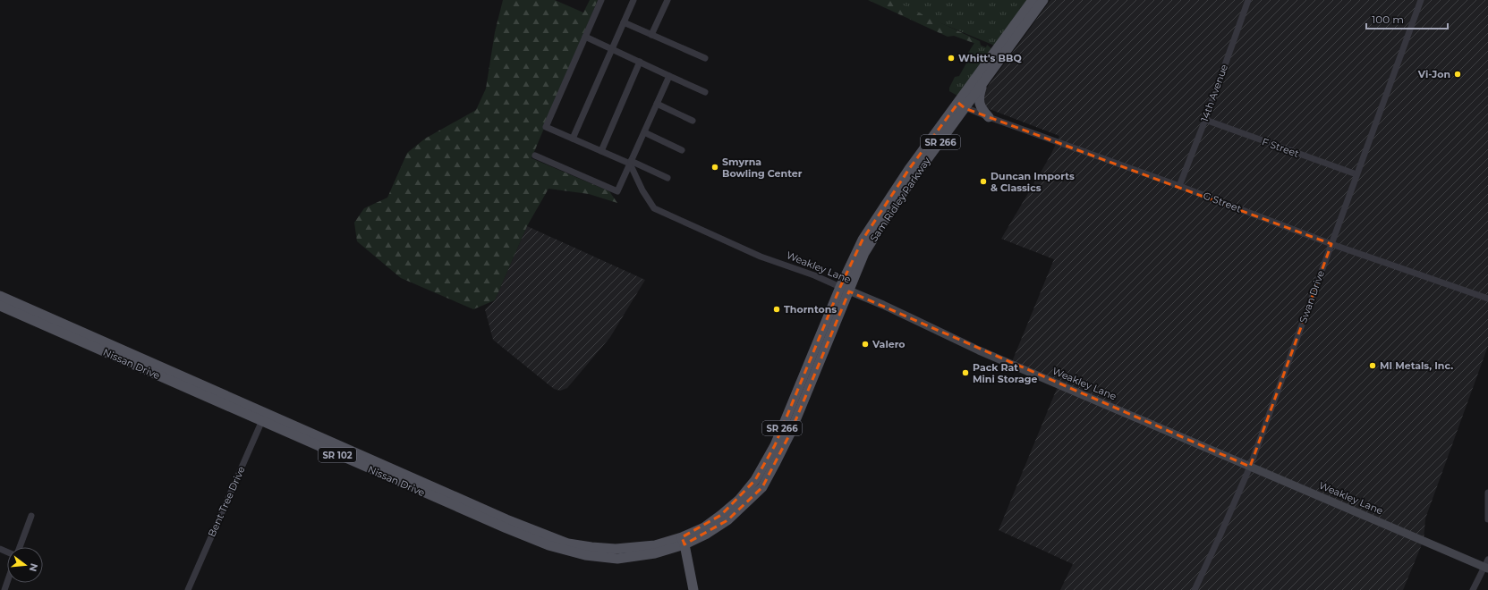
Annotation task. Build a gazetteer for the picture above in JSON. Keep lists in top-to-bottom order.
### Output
{
  "streets": {
    "main road": [
      "SR 266",
      "Sam Ridley Parkway",
      "Weakley Lane",
      "Nissan Drive",
      "SR 102"
    ],
    "street": [
      "14th Avenue",
      "F Street",
      "G Street",
      "Swan Drive",
      "Bent Tree Drive"
    ]
  },
  "crossings": [
    ["14th Avenue", "F Street"],
    ["14th Avenue", "G Street"],
    ["F Street", "Swan Drive"],
    ["Sam Ridley Parkway", "G Street"],
    ["Sam Ridley Parkway", "Weakley Lane"],
    ["Sam Ridley Parkway", "Nissan Drive"],
    ["G Street", "Swan Drive"],
    ["Weakley Lane", "Swan Drive"],
    ["Nissan Drive", "Bent Tree Drive"]
  ],
  "places": [
    "Whitt's BBQ",
    "Vi-Jon",
    "Smyrna Bowling Center",
    "Duncan Imports & Classics",
    "Thorntons",
    "Valero",
    "MI Metals, Inc.",
    "Pack Rat Mini Storage"
  ],
  "scale_bar": "100 m",
  "north": "right"
}
